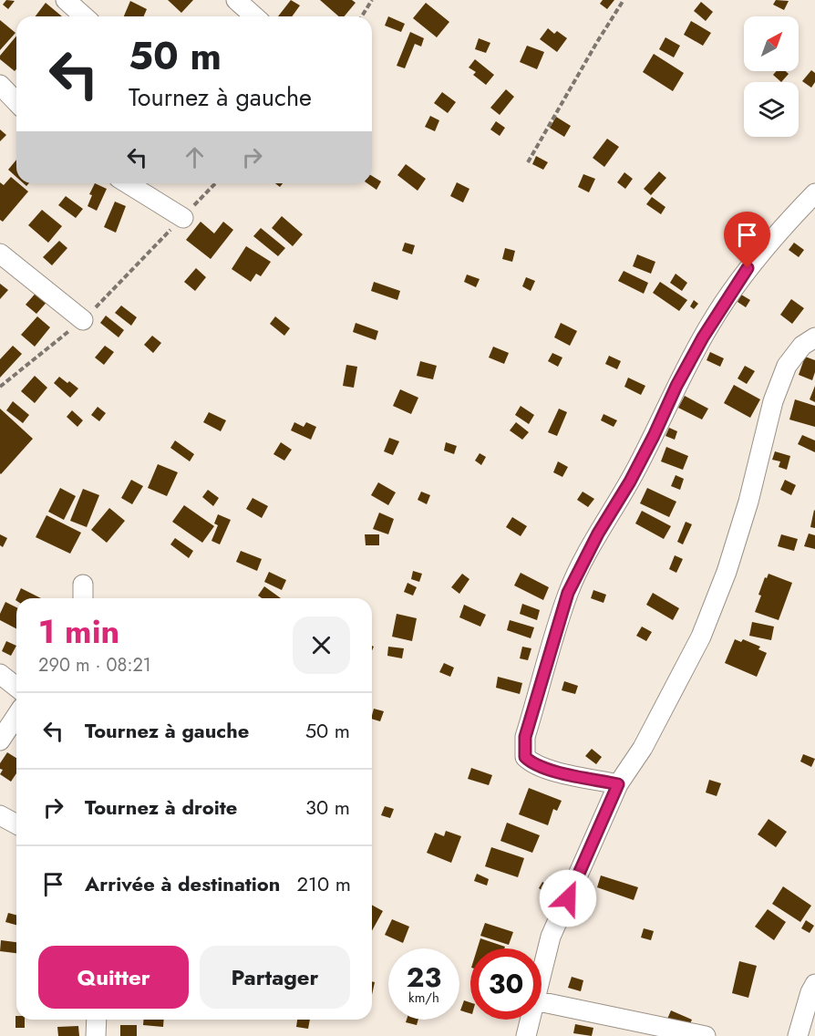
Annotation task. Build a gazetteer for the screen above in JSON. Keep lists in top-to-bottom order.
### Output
{
  "north": "top right",
  "page": {
    "turn": ["50 m", "Tournez à gauche"],
    "heading": ["1 min", "290 m · 08:21"],
    "list": [
      {
        "name": "Tournez à gauche",
        "value": "50 m"
      },
      {
        "name": "Tournez à droite",
        "value": "30 m"
      },
      {
        "name": "Arrivée à destination",
        "value": "210 m"
      }
    ],
    "buttons": ["Quitter", "Partager"],
    "speed": "23 km/h",
    "limit": "30"
  }
}
